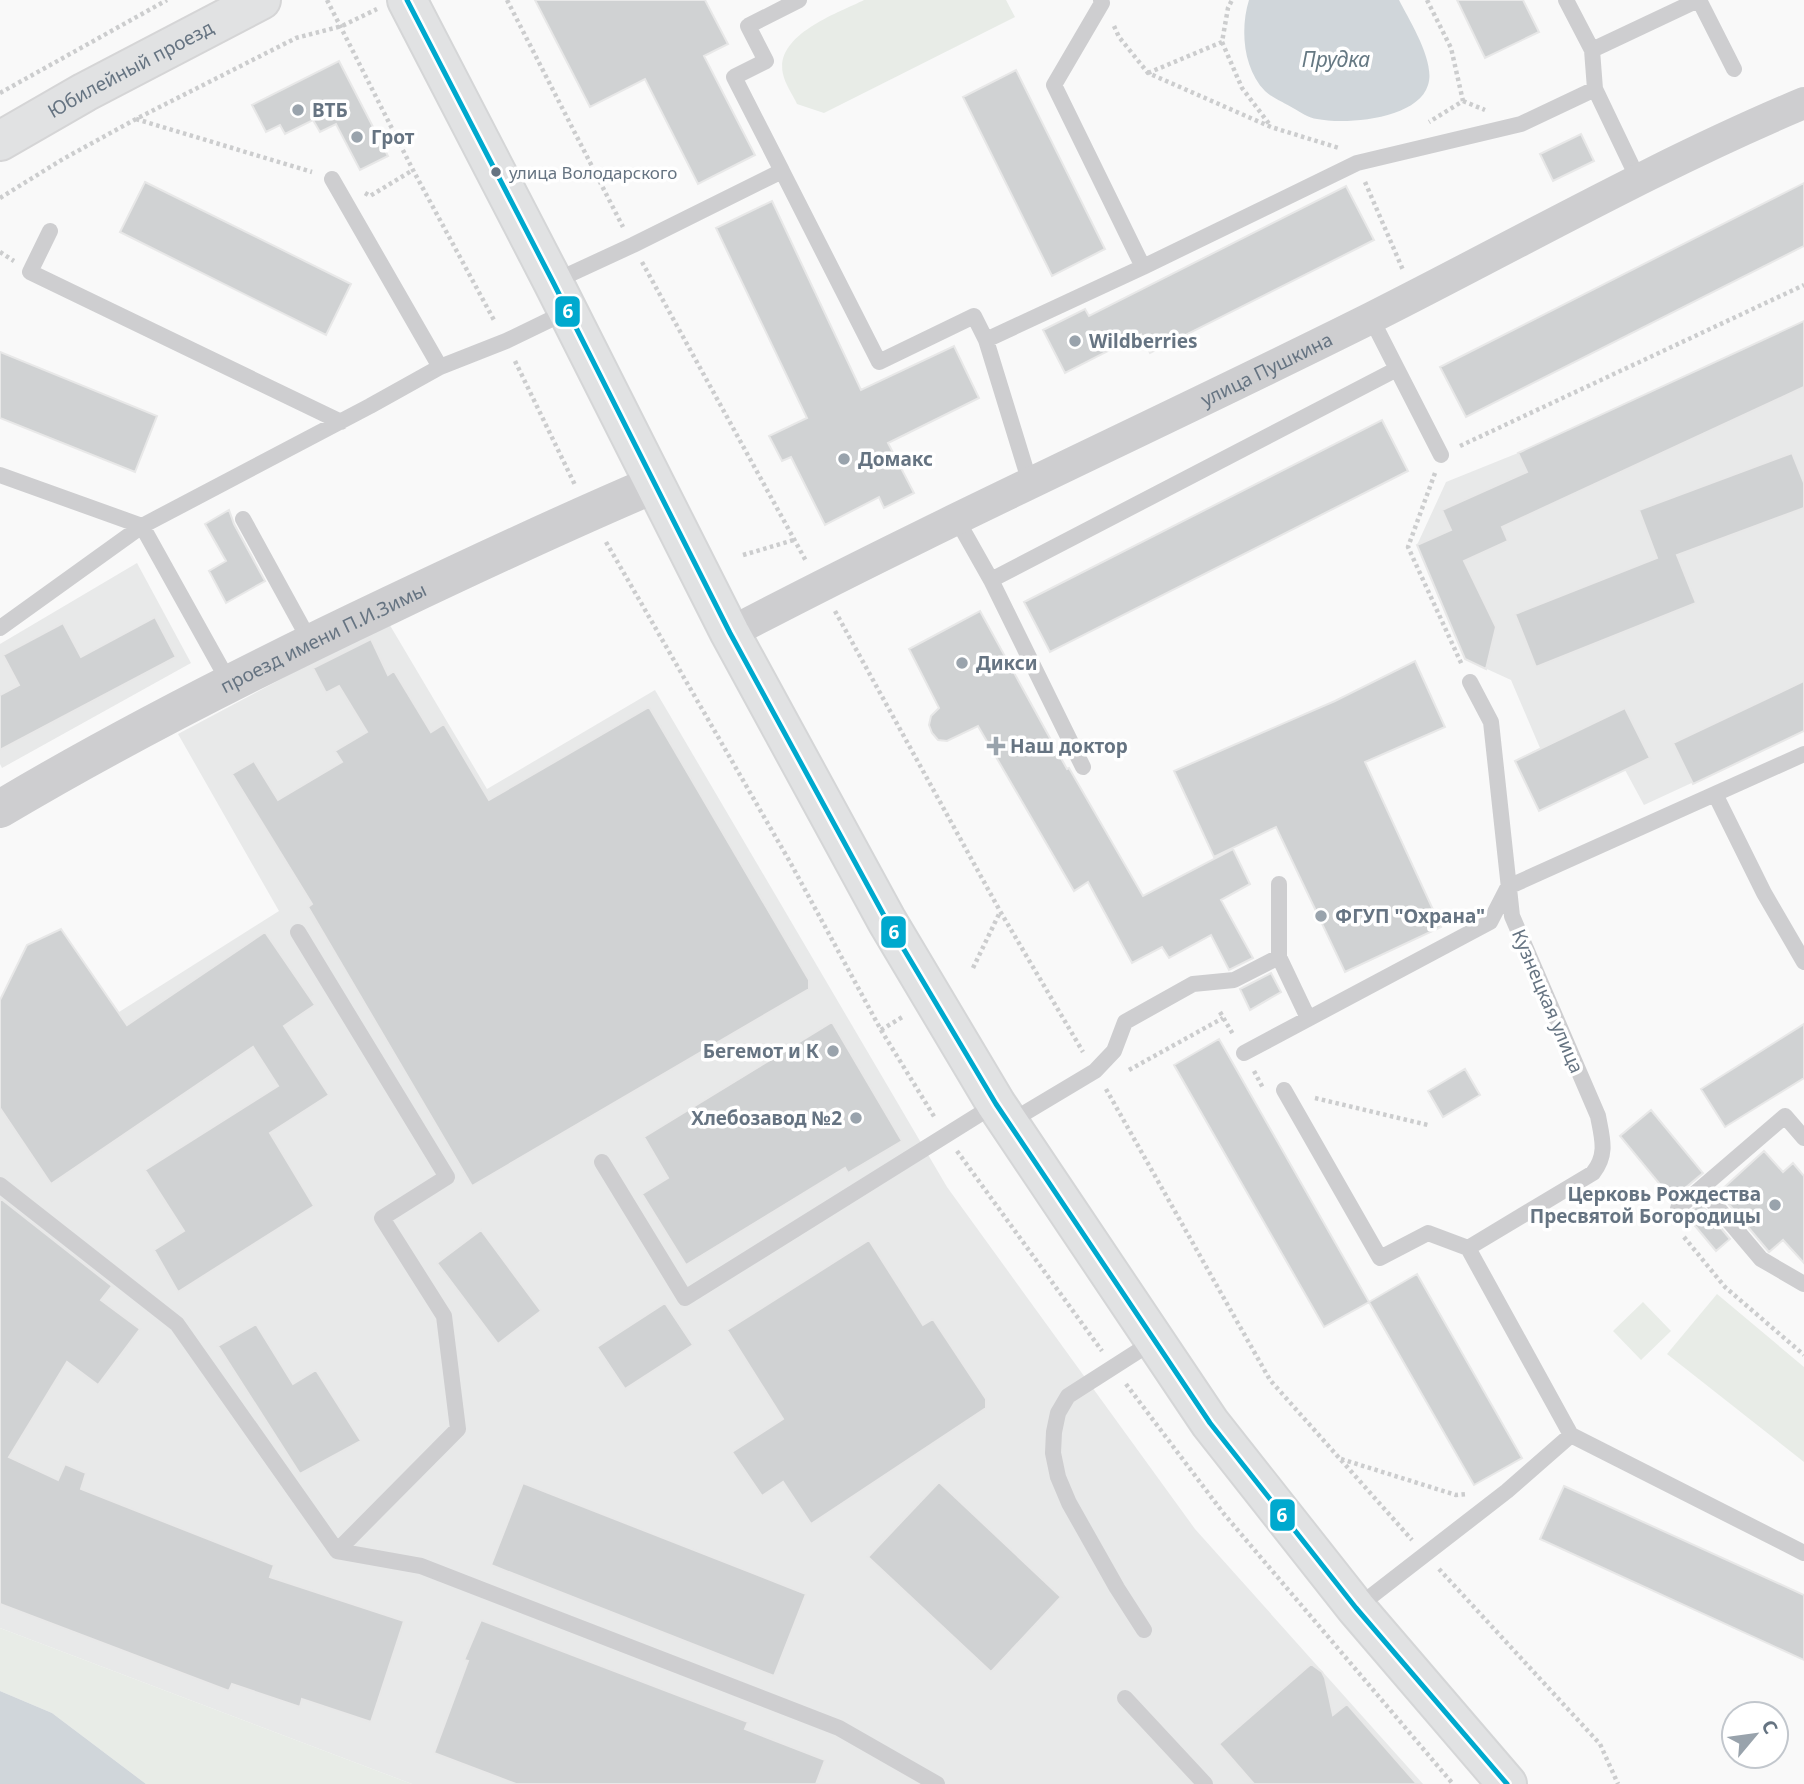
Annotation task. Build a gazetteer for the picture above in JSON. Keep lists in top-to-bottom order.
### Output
{
  "streets": {
    "main road": ["Юбилейный проезд"],
    "street": ["улица Пушкина", "проезд имени П.И.Зимы"],
    "lane": ["Кузнецкая улица"]
  },
  "water": ["Прудка"],
  "places": {
    "other": [
      "ВТБ",
      "Грот",
      "улица Володарского",
      "Wildberries",
      "Домакс",
      "Дикси",
      "ФГУП \"Охрана\"",
      "Бегемот и К",
      "Хлебозавод №2",
      "Церковь Рождества Пресвятой Богородицы"
    ],
    "health": ["Наш доктор"]
  },
  "lines": ["transit line 6"],
  "north": "top right"
}
